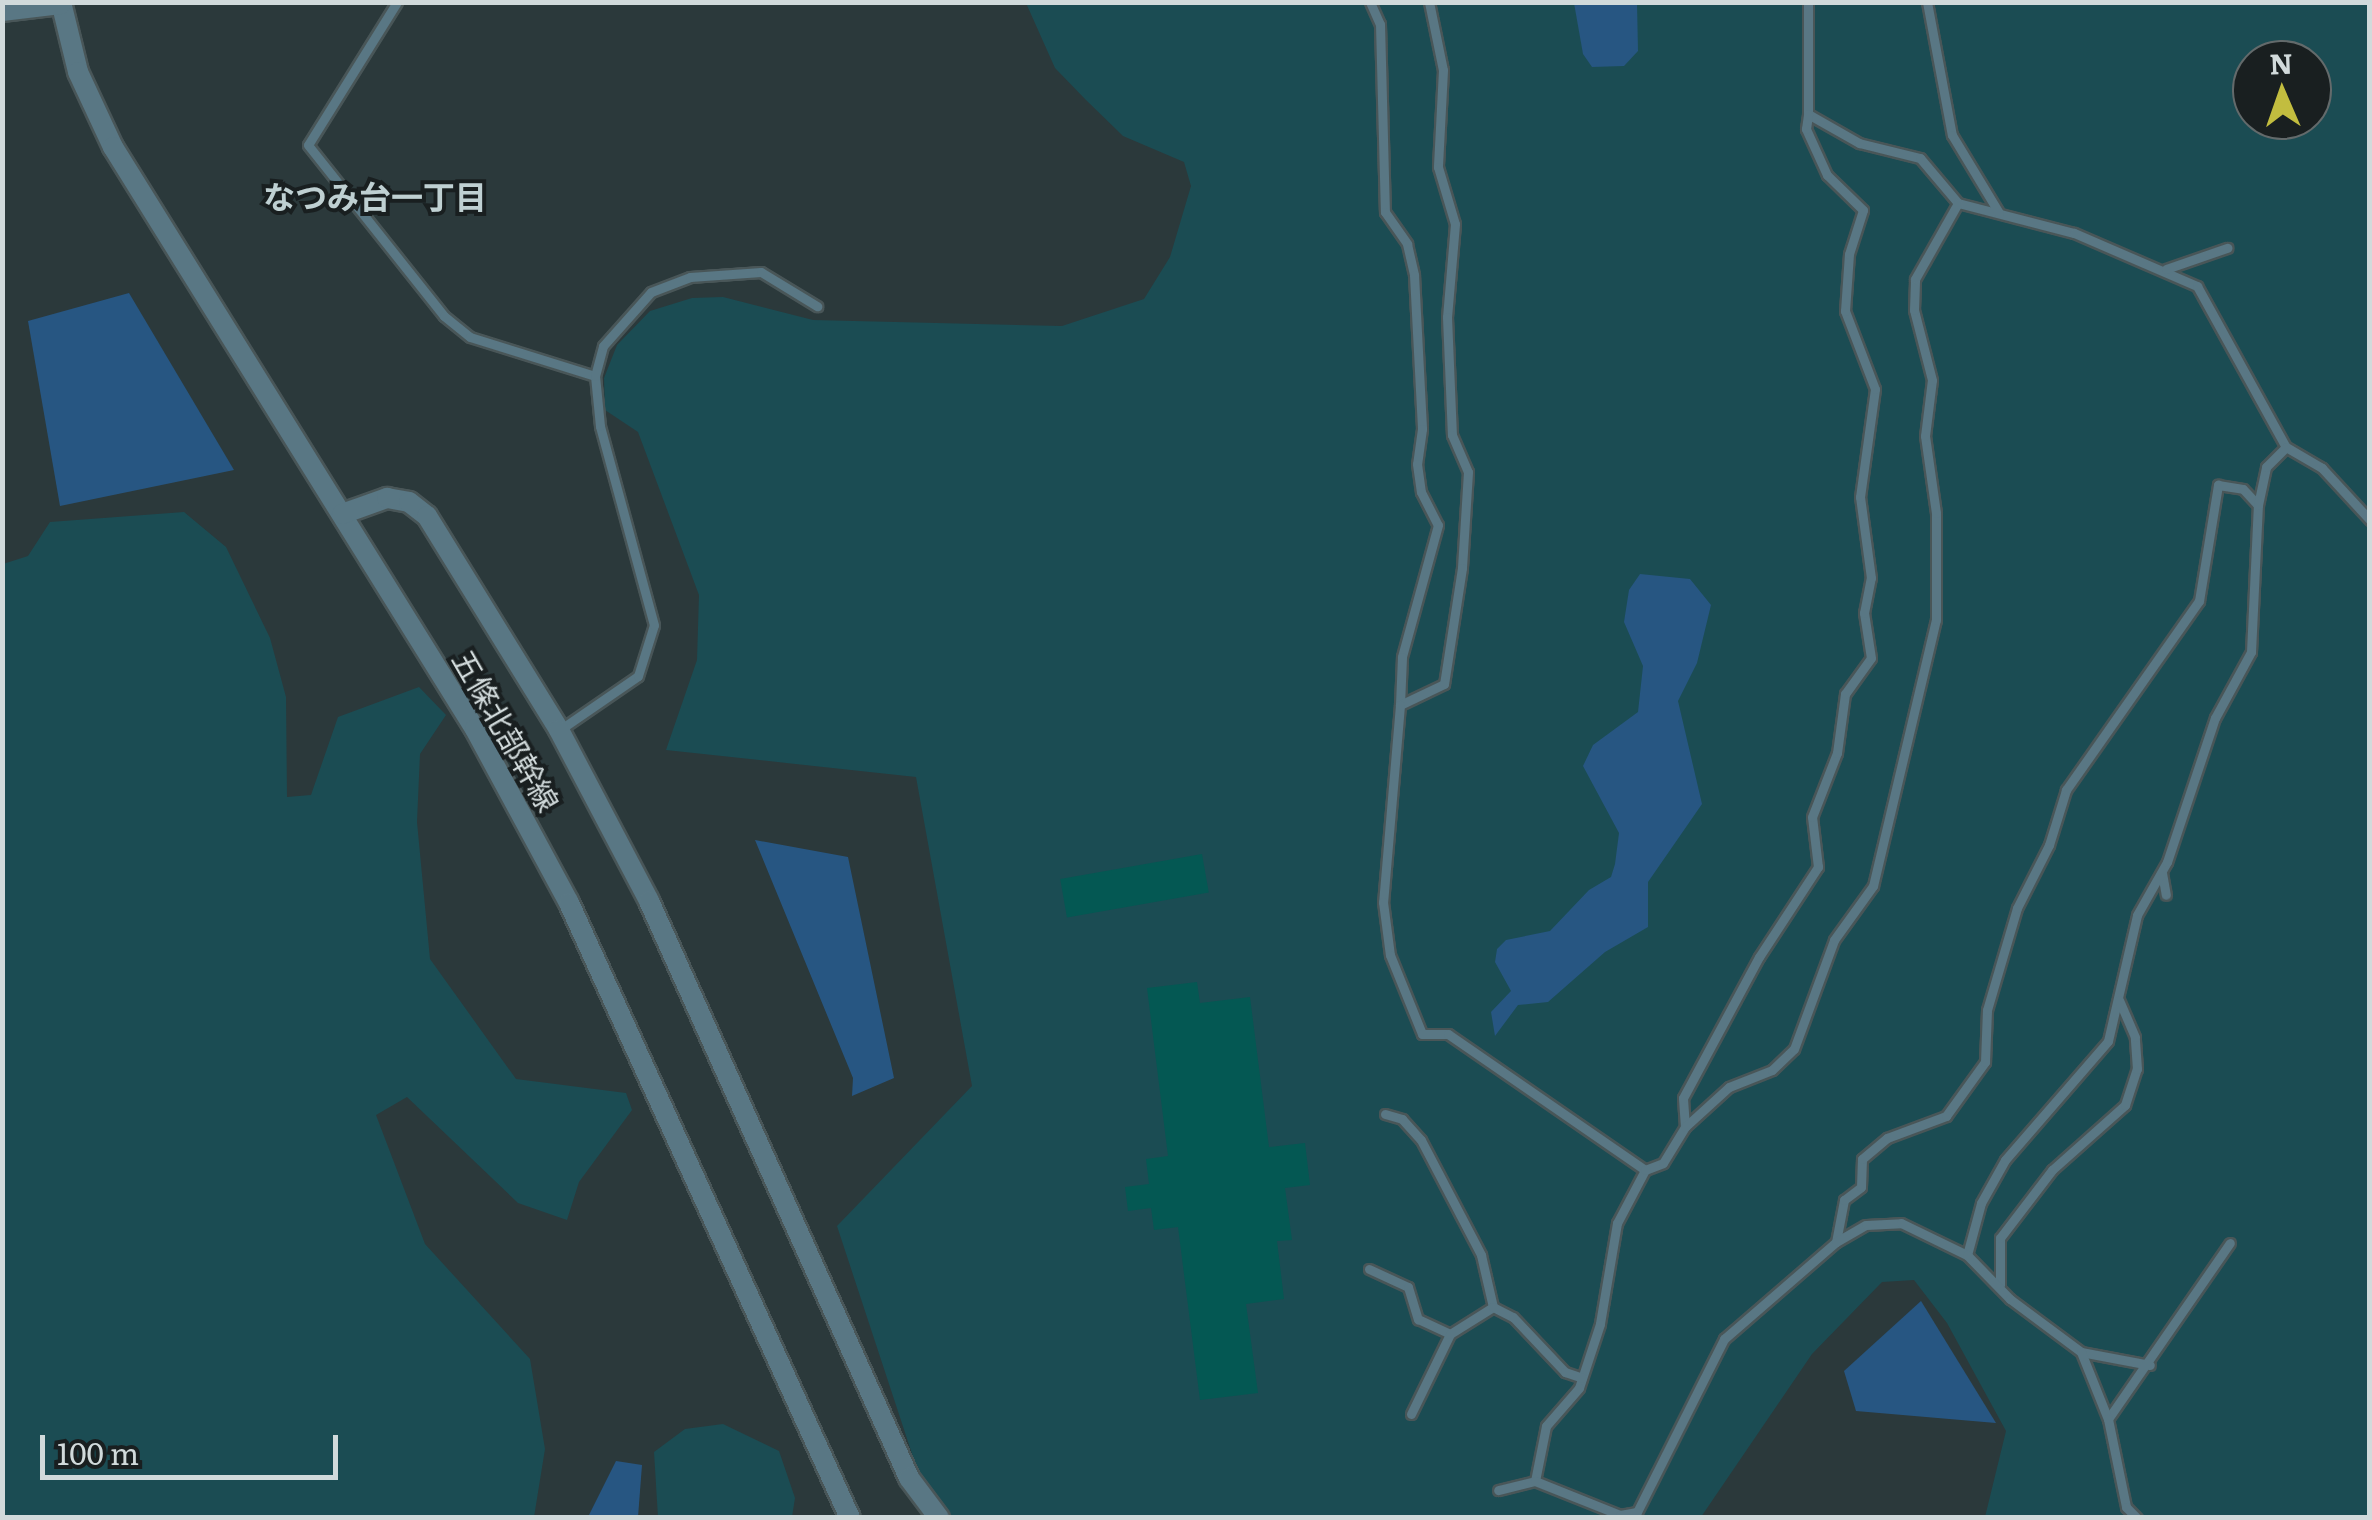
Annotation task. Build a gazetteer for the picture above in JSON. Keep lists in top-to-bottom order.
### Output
{
  "streets": {
    "street": ["五條北部幹線"]
  },
  "districts": ["なつみ台一丁目"],
  "scale_bar": "100 m",
  "north": "top"
}
